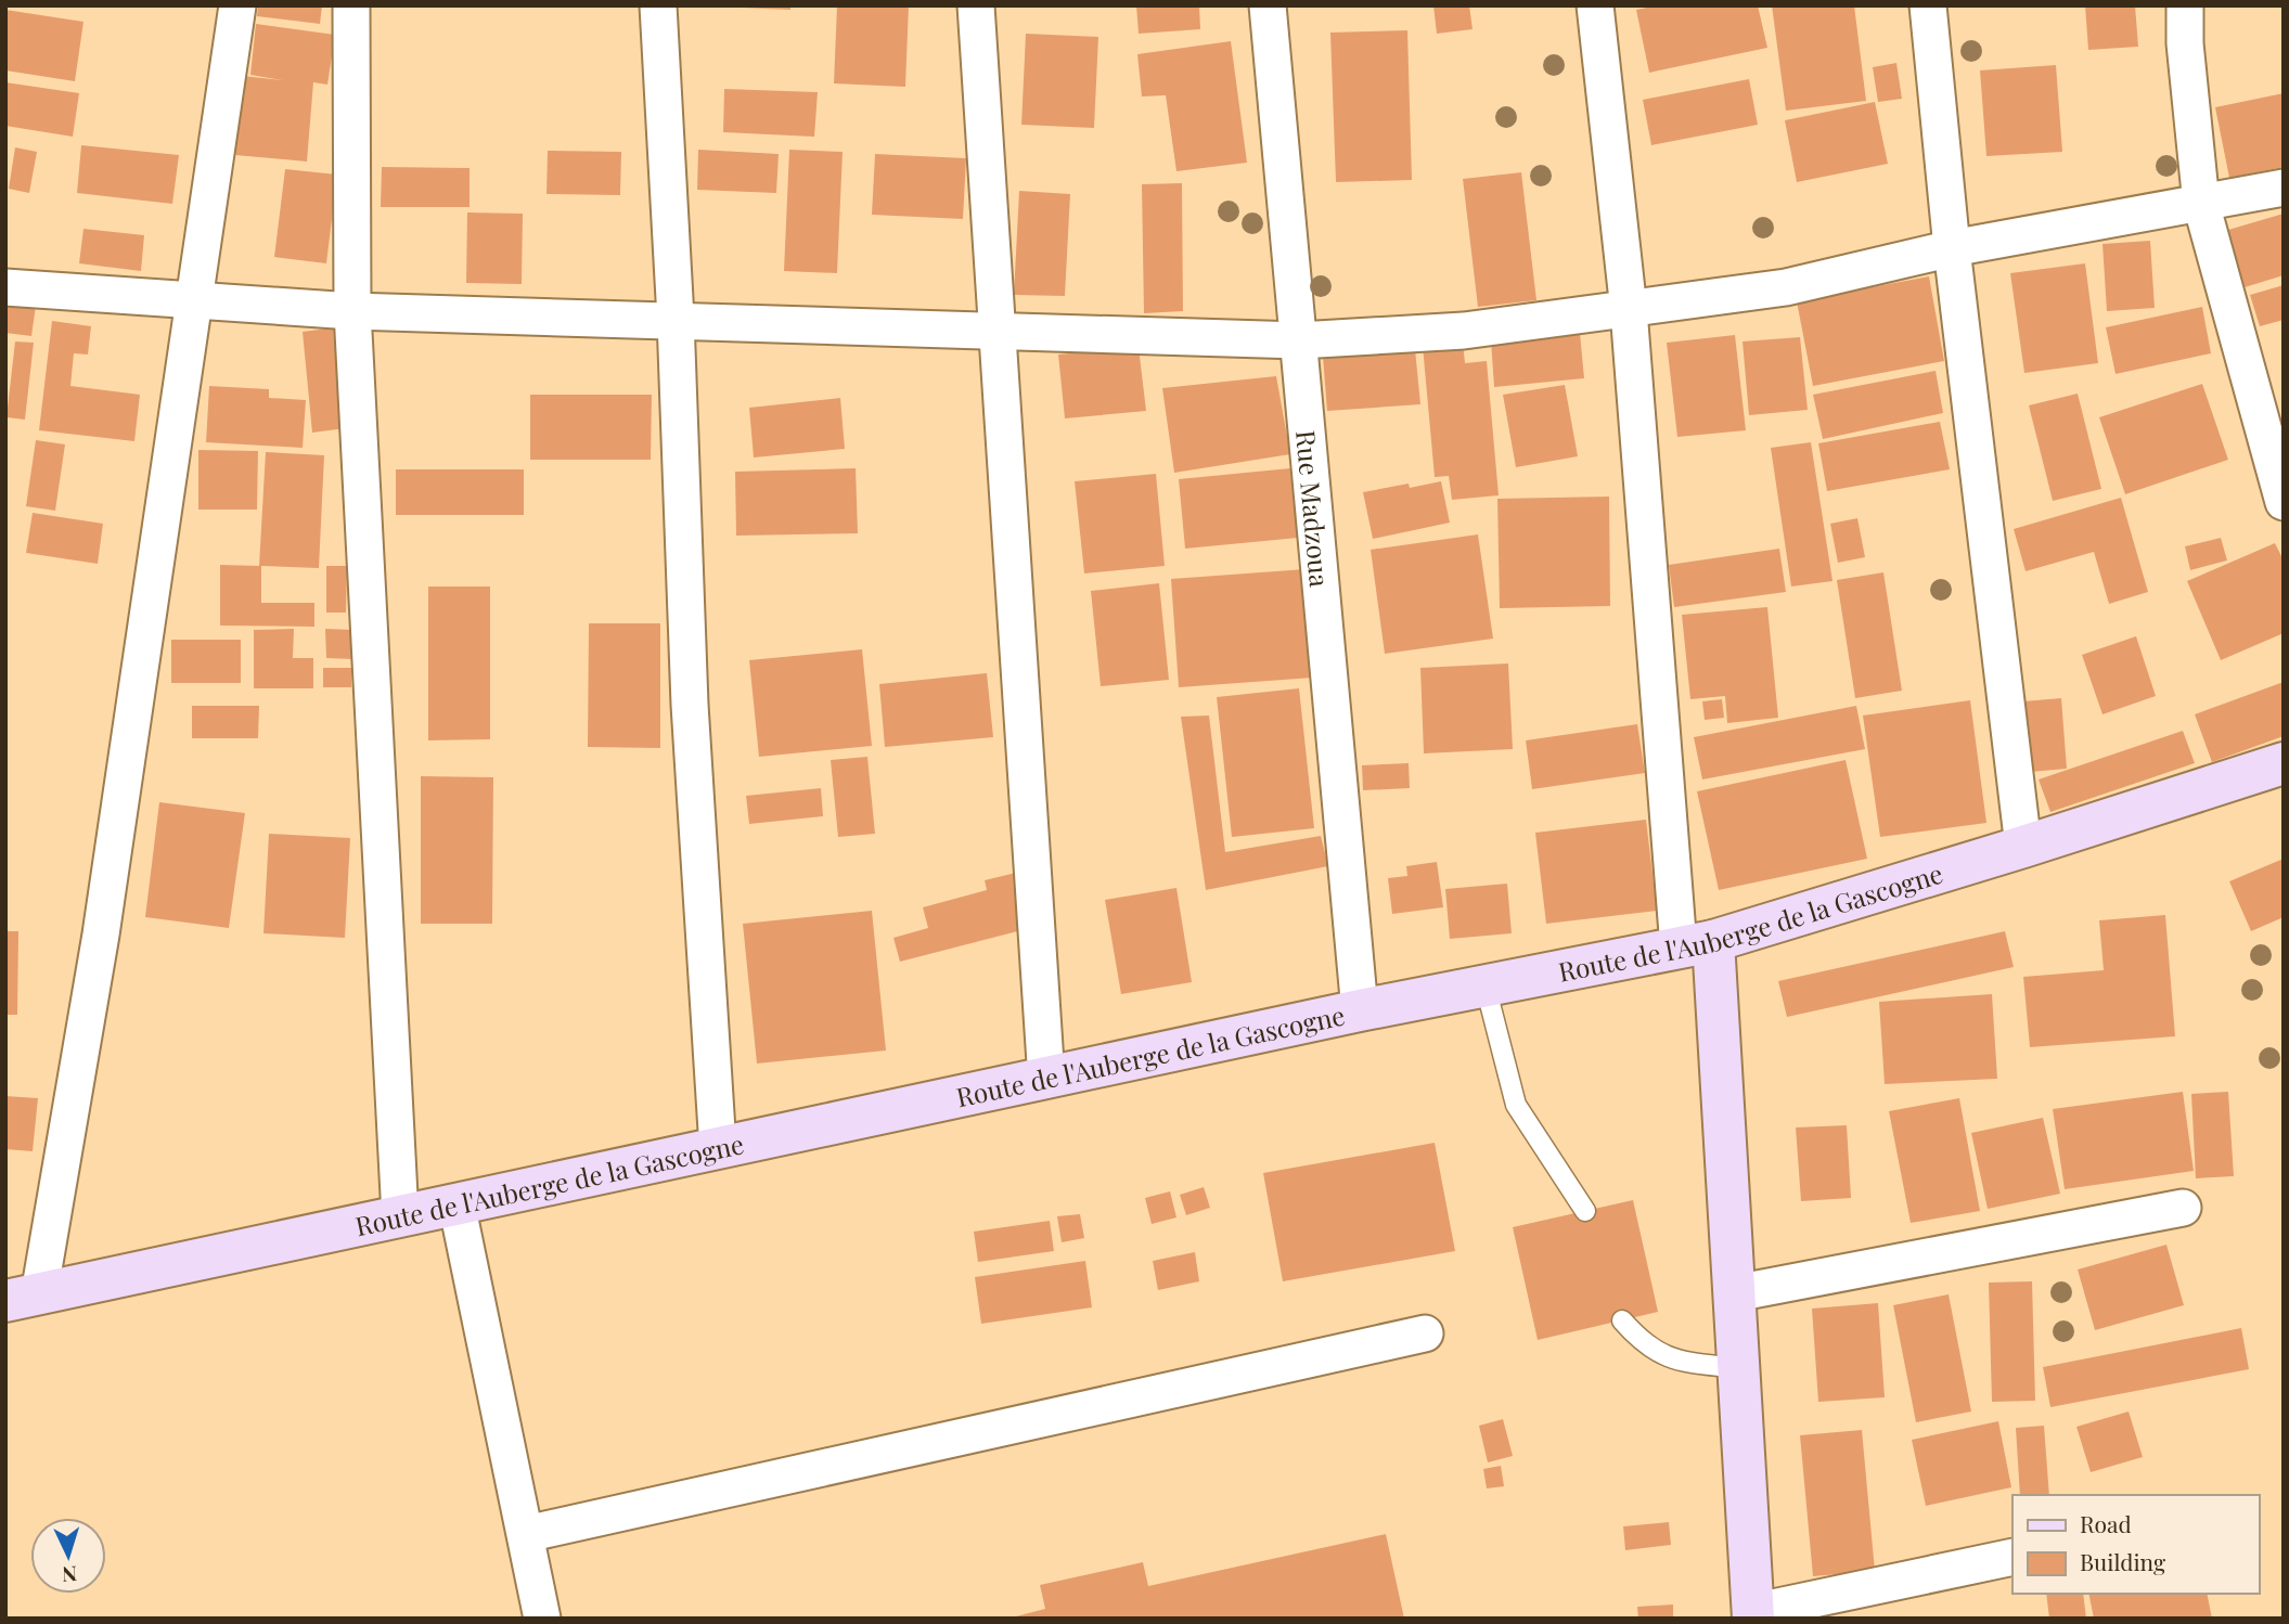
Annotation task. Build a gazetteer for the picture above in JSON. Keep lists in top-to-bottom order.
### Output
{
  "streets": {
    "street": ["Rue Madzoua", "Route de l'Auberge de la Gascogne"]
  },
  "crossings": [
    ["Rue Madzoua", "Route de l'Auberge de la Gascogne"]
  ],
  "legend": ["Road", "Building"],
  "north": "bottom"
}
